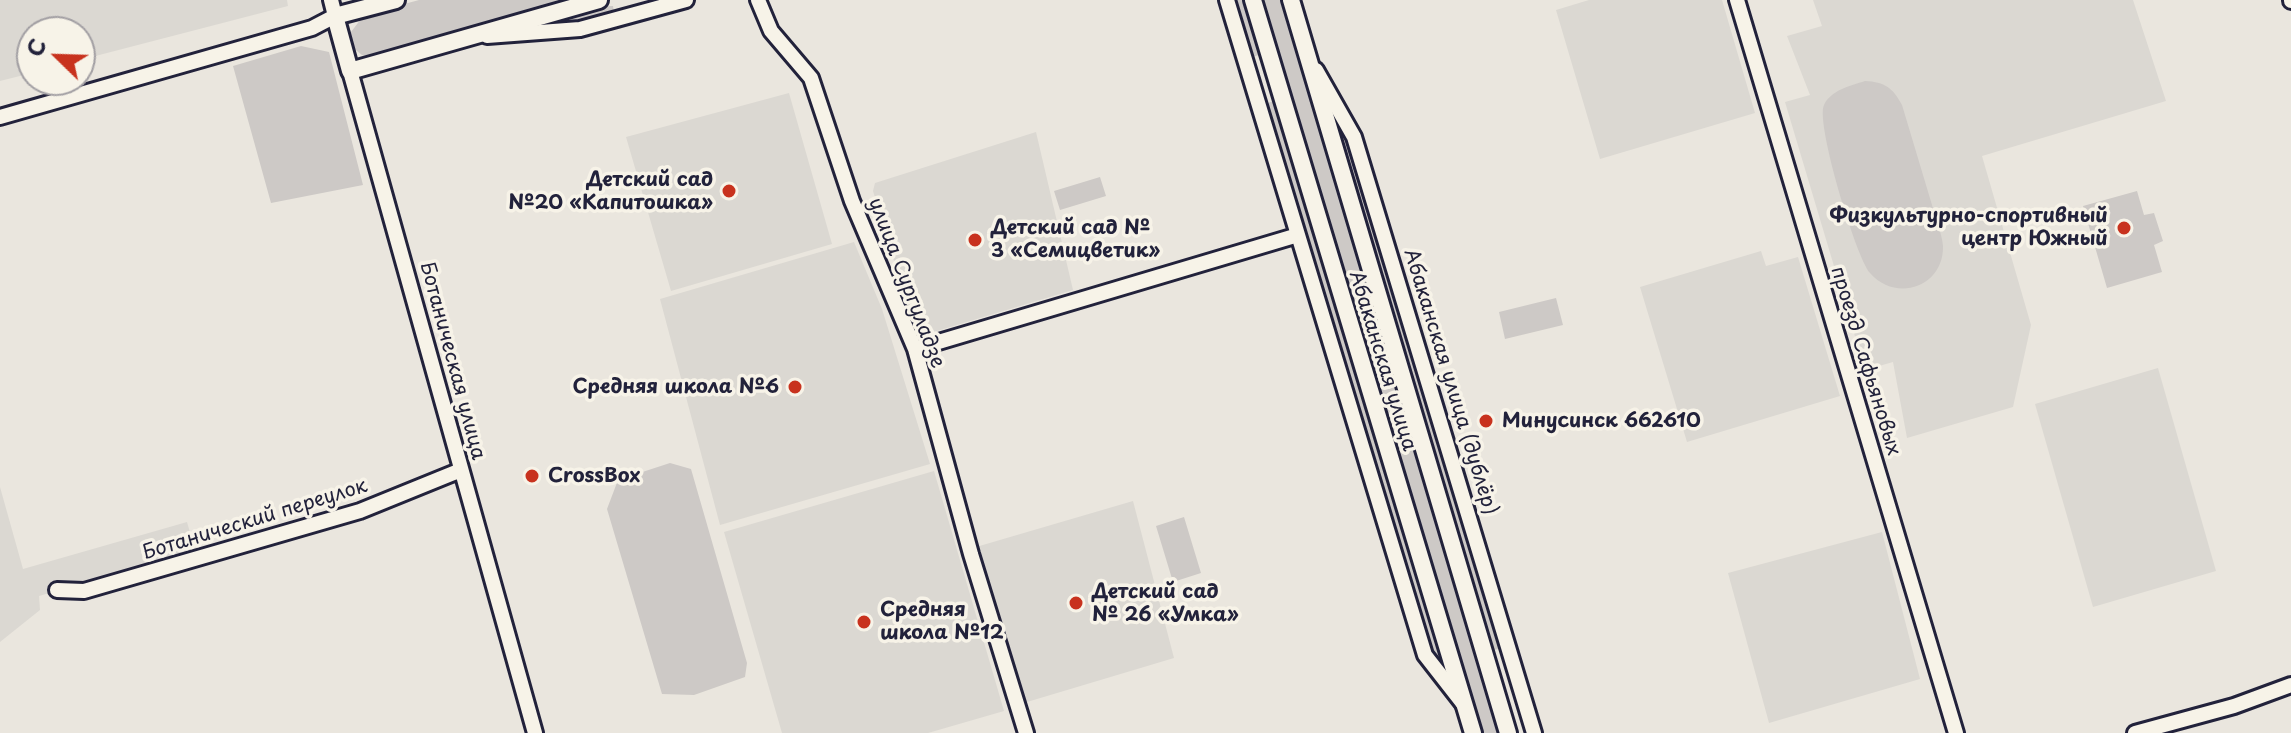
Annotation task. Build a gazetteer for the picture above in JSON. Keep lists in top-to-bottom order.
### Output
{
  "streets": {
    "main road": ["Ботаническая улица", "Абаканская улица"],
    "street": [
      "улица Сургуладзе",
      "проезд Сафьяновых",
      "Абаканская улица (дублёр)",
      "Ботанический переулок"
    ]
  },
  "crossings": [
    ["Ботаническая улица", "Ботанический переулок"],
    ["Абаканская улица", "Абаканская улица (дублёр)"]
  ],
  "places": [
    "Детский сад №20 «Капитошка»",
    "Физкультурно-спортивный центр Южный",
    "Детский сад № 3 «Семицветик»",
    "Средняя школа №6",
    "Минусинск 662610",
    "CrossBox",
    "Детский сад № 26 «Умка»",
    "Средняя школа №12"
  ],
  "north": "top left"
}
